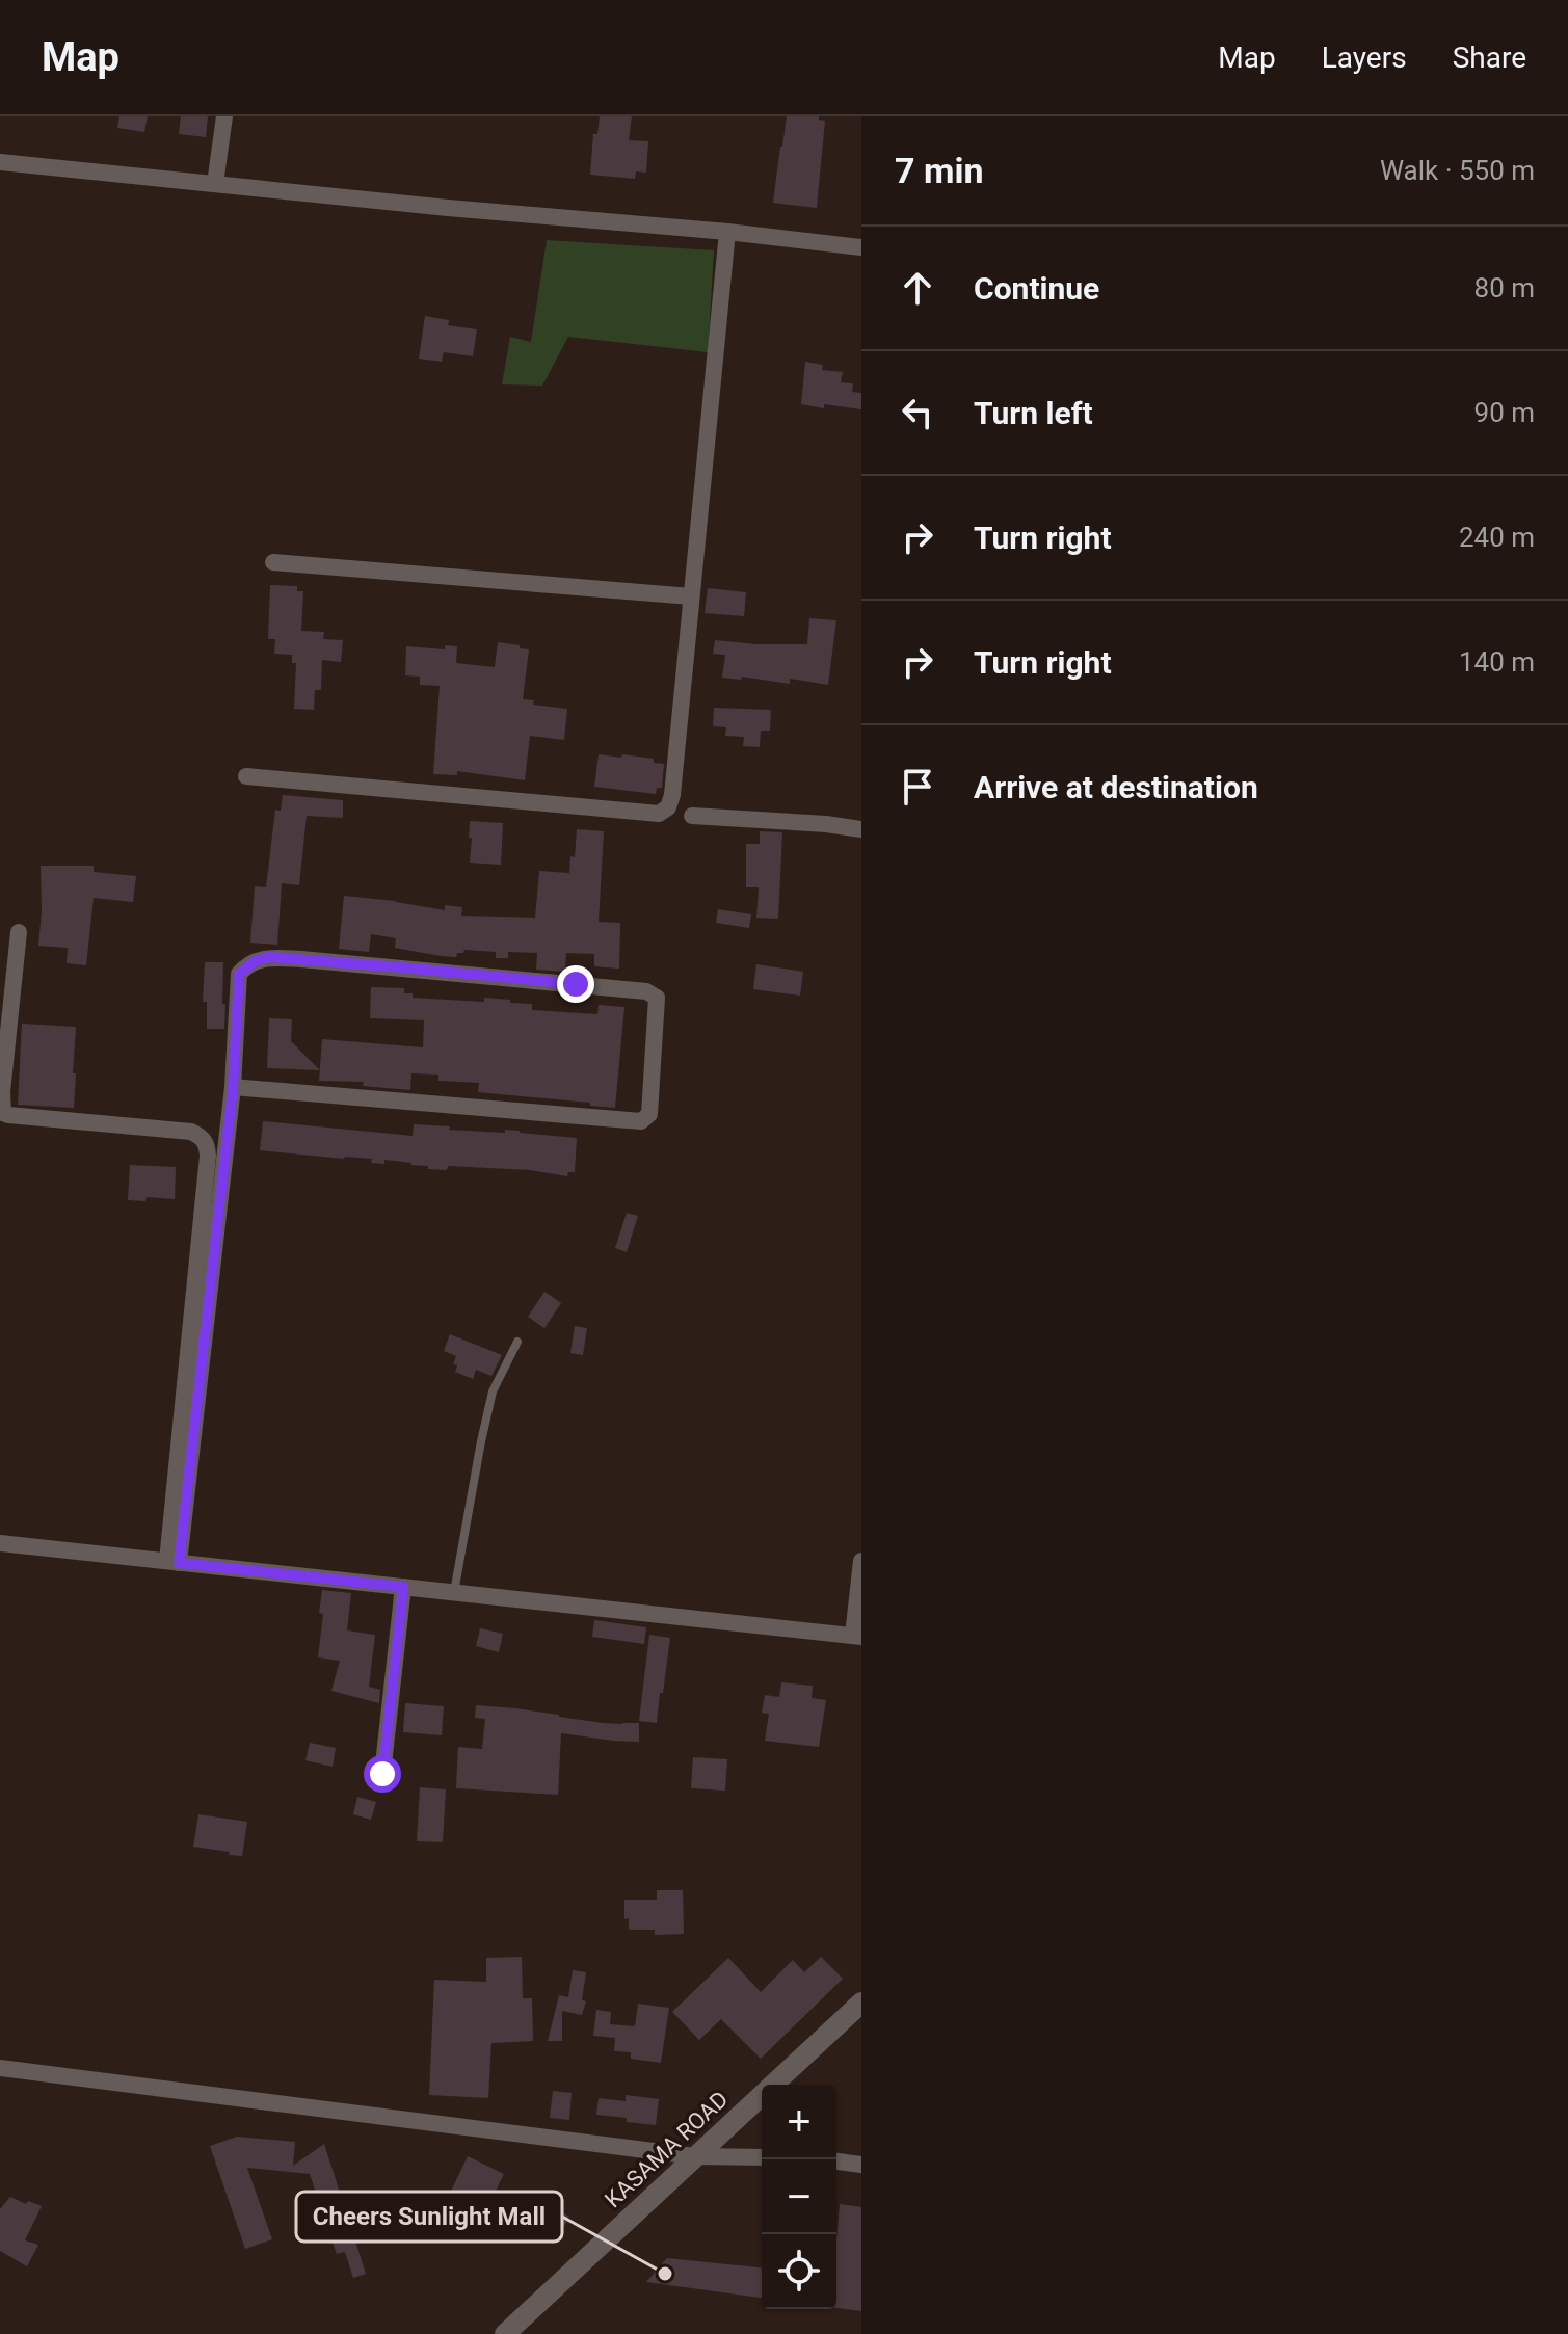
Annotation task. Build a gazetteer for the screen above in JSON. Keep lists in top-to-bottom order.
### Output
{
  "streets": {
    "street": ["KASAMA ROAD"]
  },
  "places": ["Cheers Sunlight Mall"],
  "page": {
    "header": "Map",
    "nav": ["Map", "Layers", "Share"],
    "heading": ["7 min", "Walk · 550 m"],
    "list": [
      ["Continue", "80 m"],
      ["Turn left", "90 m"],
      ["Turn right", "240 m"],
      ["Turn right", "140 m"],
      "Arrive at destination"
    ],
    "map_buttons": ["+", "−"]
  }
}
